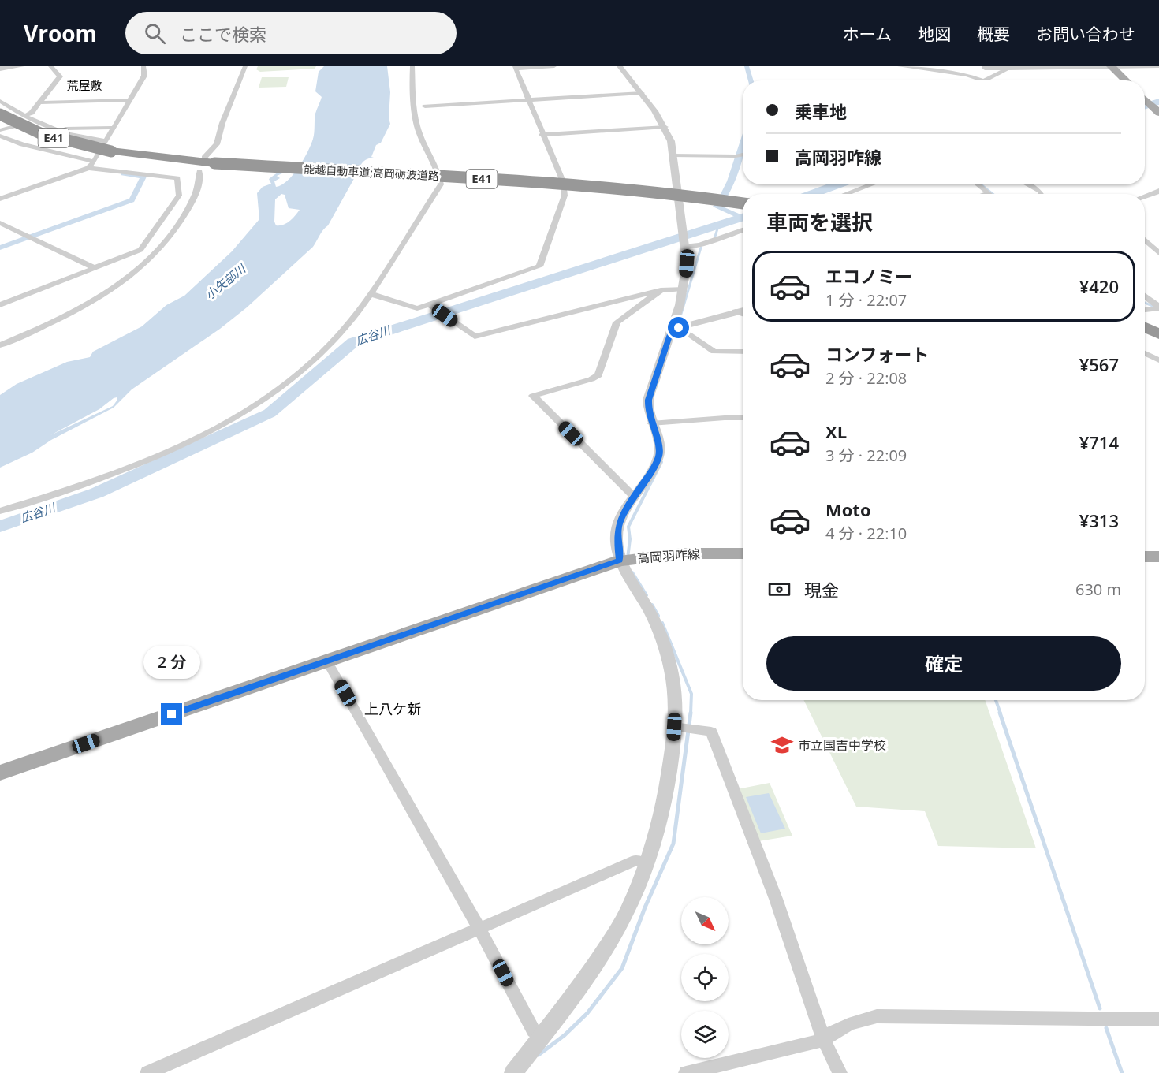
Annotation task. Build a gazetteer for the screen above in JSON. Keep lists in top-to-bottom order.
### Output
{
  "streets": {
    "highway": ["E41", "能越自動車道;高岡砺波道路"],
    "main road": ["高岡羽咋線"]
  },
  "districts": ["荒屋敷", "上八ケ新"],
  "water": ["小矢部川", "広谷川"],
  "places": {
    "school or university": ["市立国吉中学校"]
  },
  "north": "bottom right",
  "page": {
    "header": "Vroom",
    "search": "ここで検索",
    "nav": [
      "ホーム",
      "地図",
      "概要",
      "お問い合わせ"
    ],
    "banner": ["乗車地", "高岡羽咋線"],
    "heading": "車両を選択",
    "list": [
      {
        "name": "エコノミー",
        "note": "1 分 · 22:07",
        "value": "¥420"
      },
      {
        "name": "コンフォート",
        "note": "2 分 · 22:08",
        "value": "¥567"
      },
      {
        "name": "XL",
        "note": "3 分 · 22:09",
        "value": "¥714"
      },
      {
        "name": "Moto",
        "note": "4 分 · 22:10",
        "value": "¥313"
      }
    ],
    "pay": ["現金", "630 m"],
    "buttons": "確定",
    "bubble": "2 分"
  }
}
